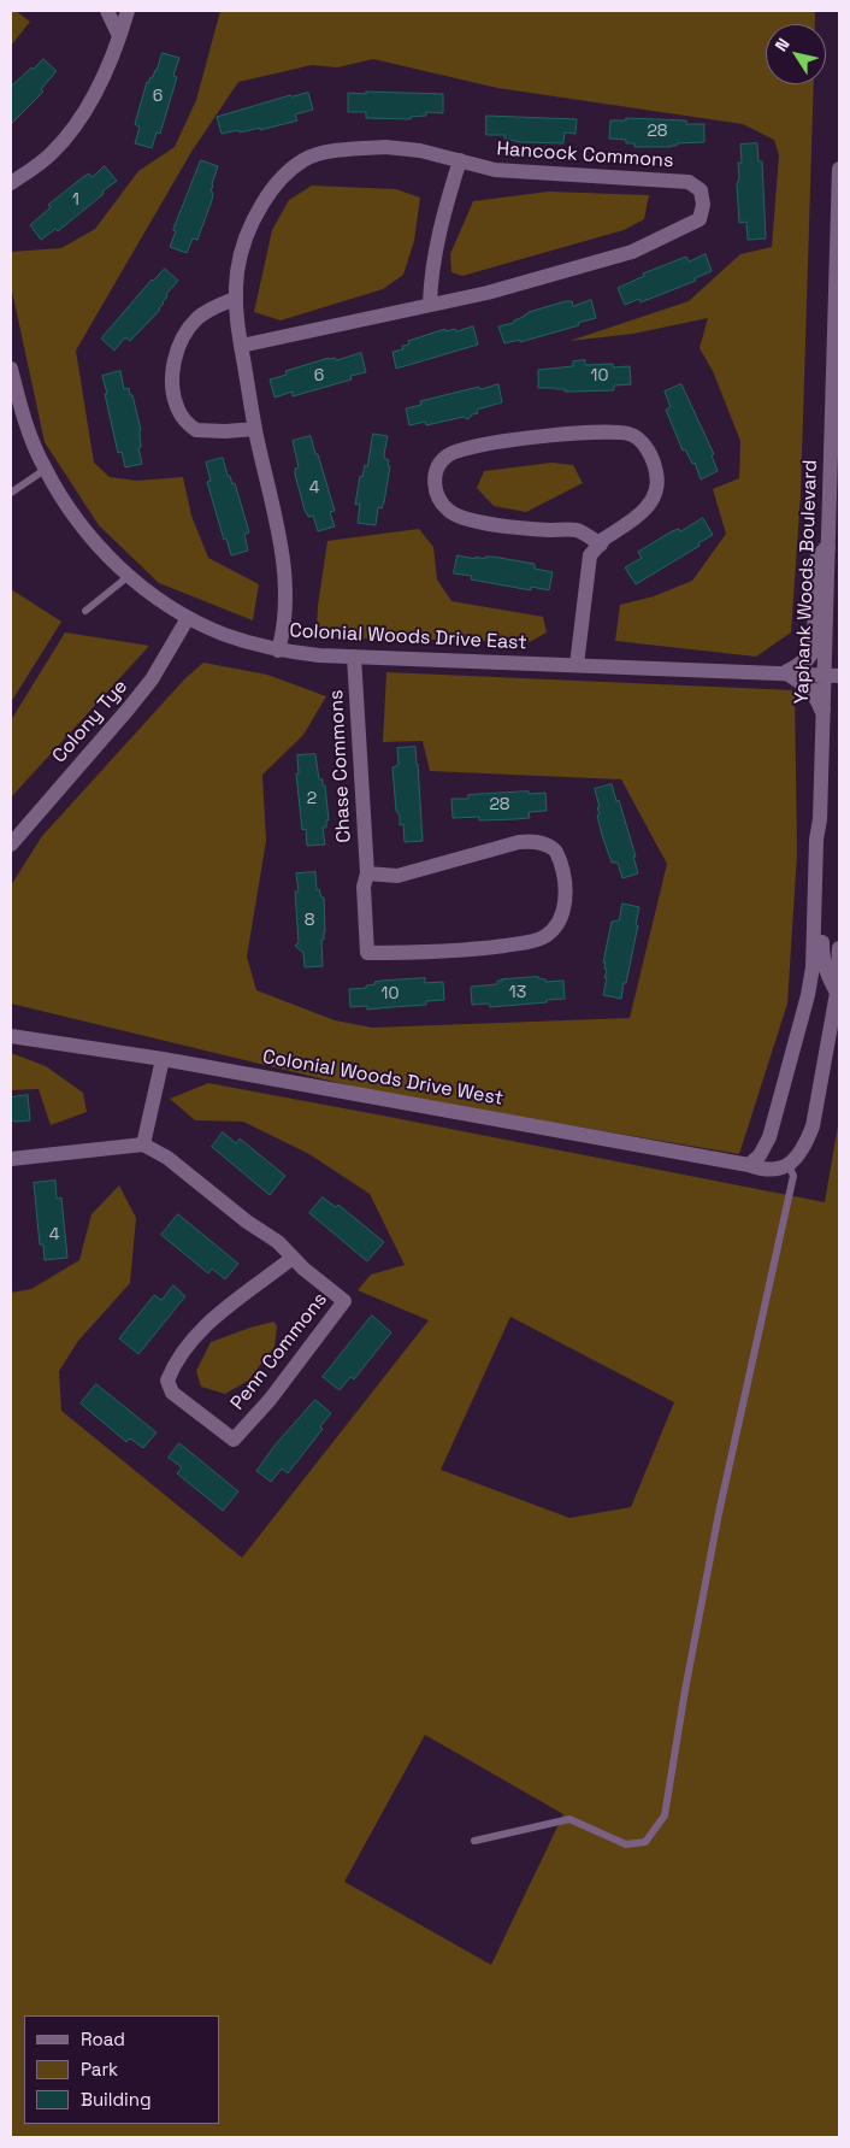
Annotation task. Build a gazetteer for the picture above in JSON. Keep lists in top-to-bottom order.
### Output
{
  "streets": {
    "street": [
      "Hancock Commons",
      "Yaphank Woods Boulevard",
      "Colonial Woods Drive East",
      "Colony Tye",
      "Chase Commons",
      "Colonial Woods Drive West",
      "Penn Commons"
    ]
  },
  "crossings": [
    ["Hancock Commons", "Colonial Woods Drive East"],
    ["Yaphank Woods Boulevard", "Colonial Woods Drive East"],
    ["Yaphank Woods Boulevard", "Colonial Woods Drive West"],
    ["Colonial Woods Drive East", "Colony Tye"],
    ["Colonial Woods Drive East", "Chase Commons"]
  ],
  "house_numbers": [
    "6",
    "28",
    "1",
    "6",
    "10",
    "4",
    "2",
    "28",
    "8",
    "13",
    "10",
    "4"
  ],
  "legend": ["Road", "Park", "Building"],
  "north": "top left"
}
